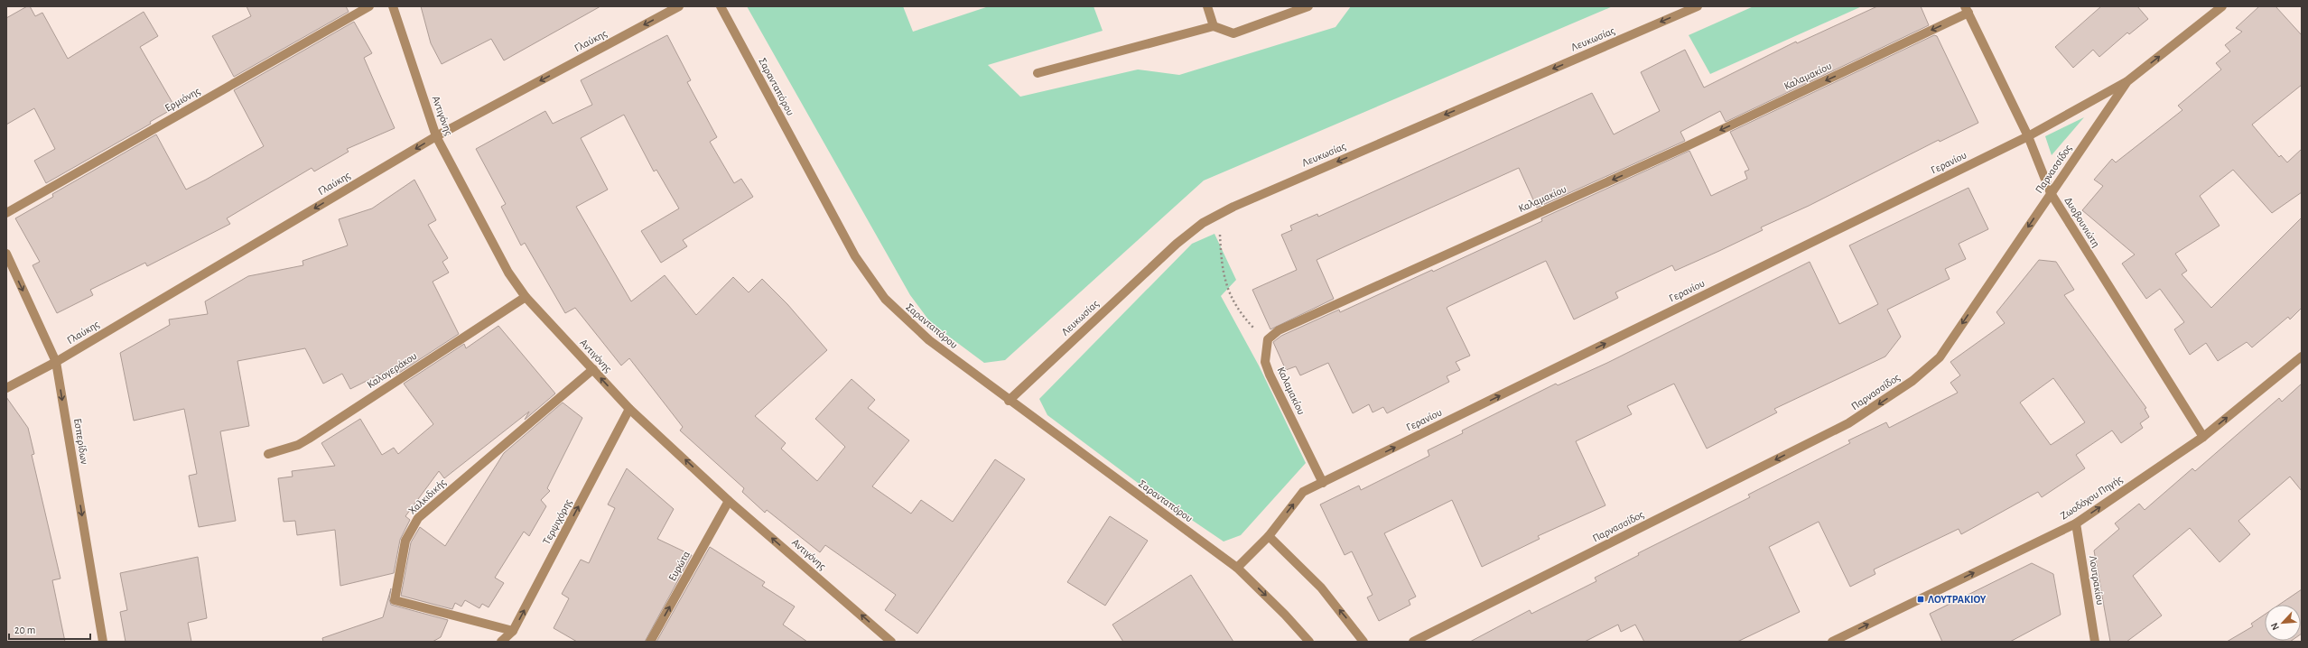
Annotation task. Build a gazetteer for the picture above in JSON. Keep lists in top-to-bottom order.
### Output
{
  "streets": {
    "street": [
      "Λευκωσίας",
      "Γλαύκης",
      "Καλαμακίου",
      "Σαρανταπόρου",
      "Ερμιόνης",
      "Αντιγόνης",
      "Γερανίου",
      "Παρνασσίδος",
      "Δυοβουνιώτη",
      "Καλογεράκου",
      "Εσπερίδων",
      "Χαλκιδικής",
      "Ζωοδόχου Πηγής",
      "Τερψιχόρης",
      "Ευρώτα",
      "Λουτρακίου"
    ]
  },
  "crossings": [
    ["Λευκωσίας", "Σαρανταπόρου"],
    ["Γλαύκης", "Αντιγόνης"],
    ["Γλαύκης", "Εσπερίδων"],
    ["Καλαμακίου", "Γερανίου"],
    ["Καλαμακίου", "Δυοβουνιώτη"],
    ["Αντιγόνης", "Καλογεράκου"],
    ["Αντιγόνης", "Χαλκιδικής"],
    ["Αντιγόνης", "Τερψιχόρης"],
    ["Αντιγόνης", "Ευρώτα"],
    ["Γερανίου", "Παρνασσίδος"],
    ["Γερανίου", "Δυοβουνιώτη"],
    ["Παρνασσίδος", "Δυοβουνιώτη"],
    ["Δυοβουνιώτη", "Ζωοδόχου Πηγής"],
    ["Χαλκιδικής", "Τερψιχόρης"],
    ["Ζωοδόχου Πηγής", "Λουτρακίου"]
  ],
  "one_way": [
    "Λευκωσίας",
    "Γλαύκης",
    "Καλαμακίου",
    "Αντιγόνης",
    "Γερανίου",
    "Εσπερίδων",
    "Ζωοδόχου Πηγής",
    "Τερψιχόρης",
    "Ευρώτα"
  ],
  "places": {
    "transit": ["ΛΟΥΤΡΑΚΙΟΥ"]
  },
  "scale_bar": "20 m",
  "north": "bottom left"
}
